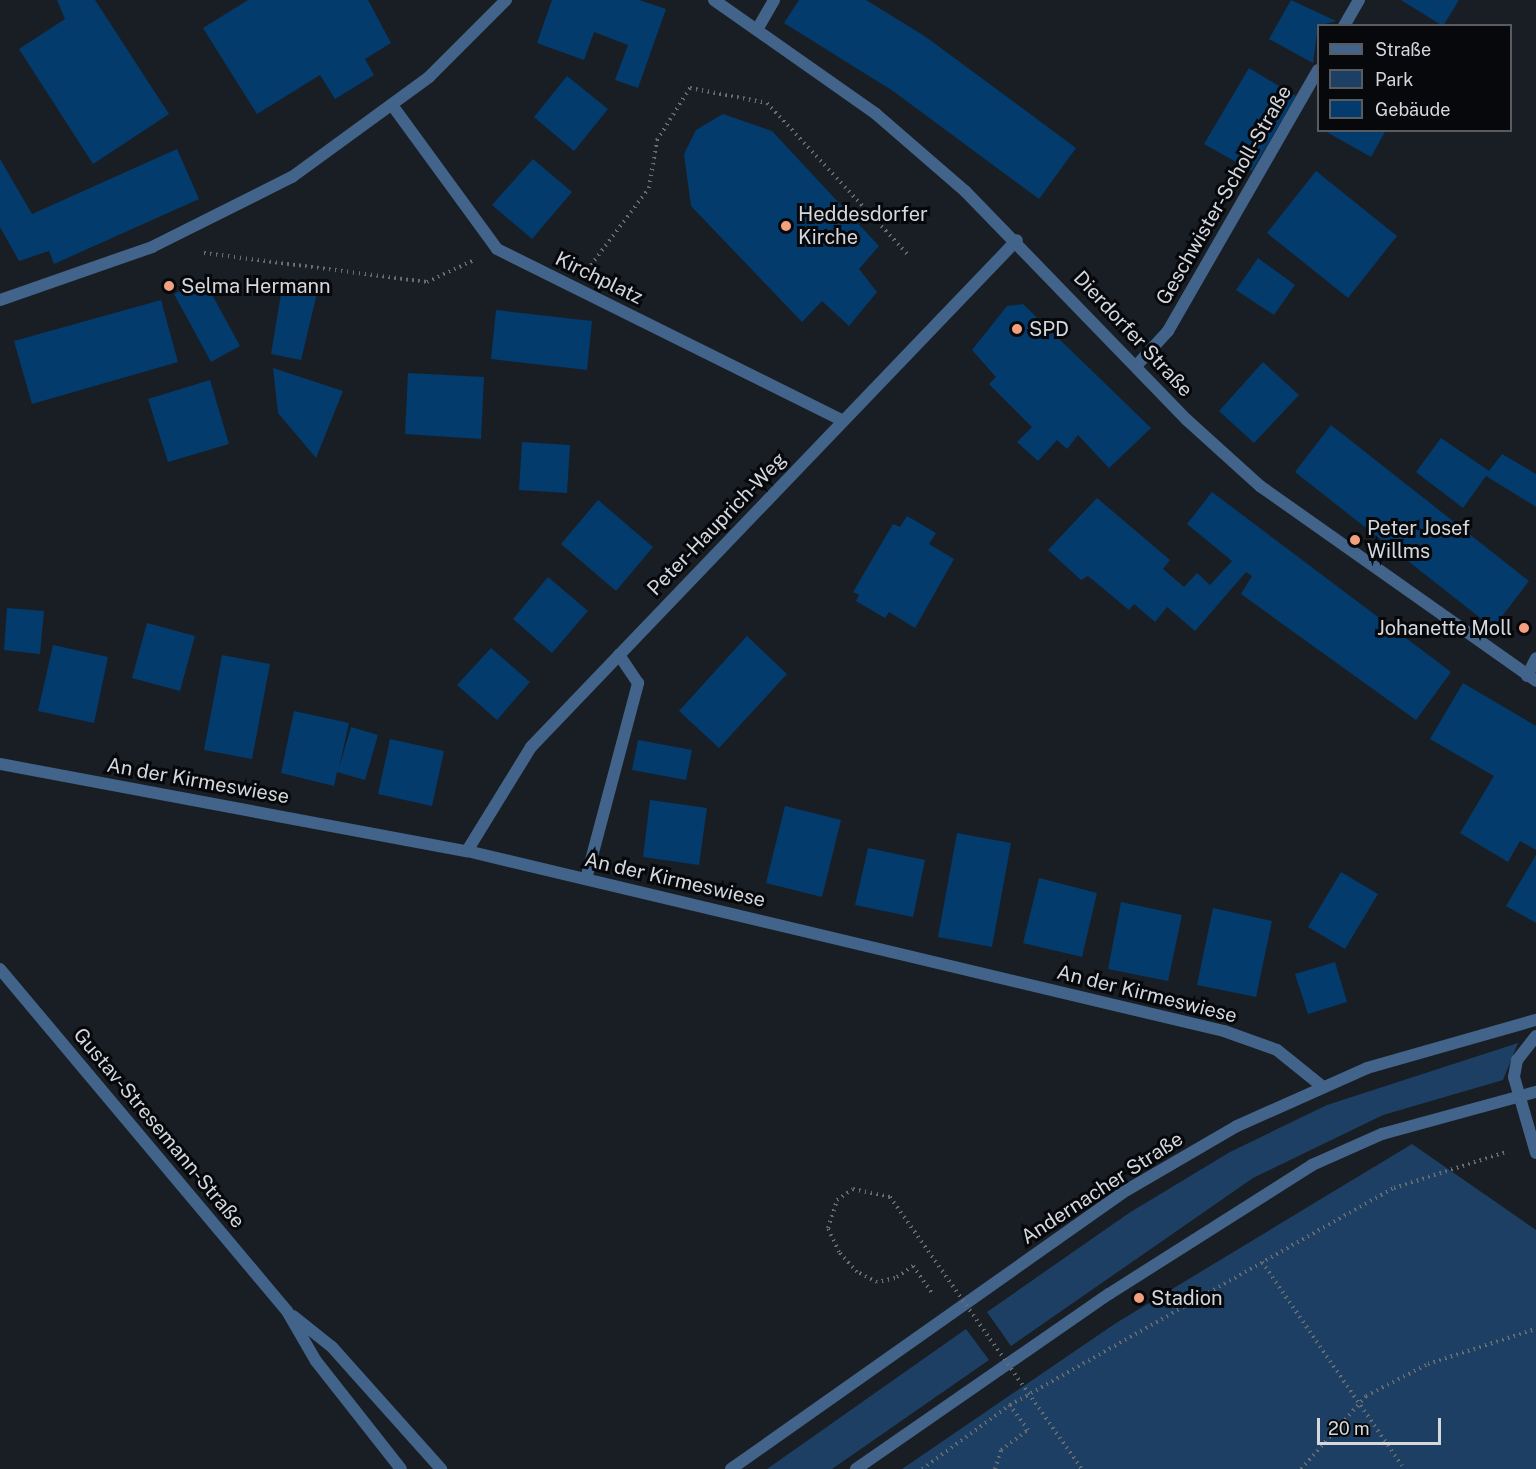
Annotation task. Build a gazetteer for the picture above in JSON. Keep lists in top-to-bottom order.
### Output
{
  "streets": {
    "street": [
      "Geschwister-Scholl-Straße",
      "Kirchplatz",
      "Dierdorfer Straße",
      "Peter-Hauprich-Weg",
      "An der Kirmeswiese",
      "Gustav-Stresemann-Straße",
      "Andernacher Straße"
    ]
  },
  "crossings": [
    ["Geschwister-Scholl-Straße", "Dierdorfer Straße"],
    ["Kirchplatz", "Peter-Hauprich-Weg"],
    ["Dierdorfer Straße", "Peter-Hauprich-Weg"],
    ["Peter-Hauprich-Weg", "An der Kirmeswiese"],
    ["An der Kirmeswiese", "Andernacher Straße"]
  ],
  "places": [
    "Heddesdorfer Kirche",
    "Selma Hermann",
    "SPD",
    "Peter Josef Willms",
    "Johanette Moll",
    "Stadion"
  ],
  "legend": ["Straße", "Park", "Gebäude"],
  "scale_bar": "20 m"
}
